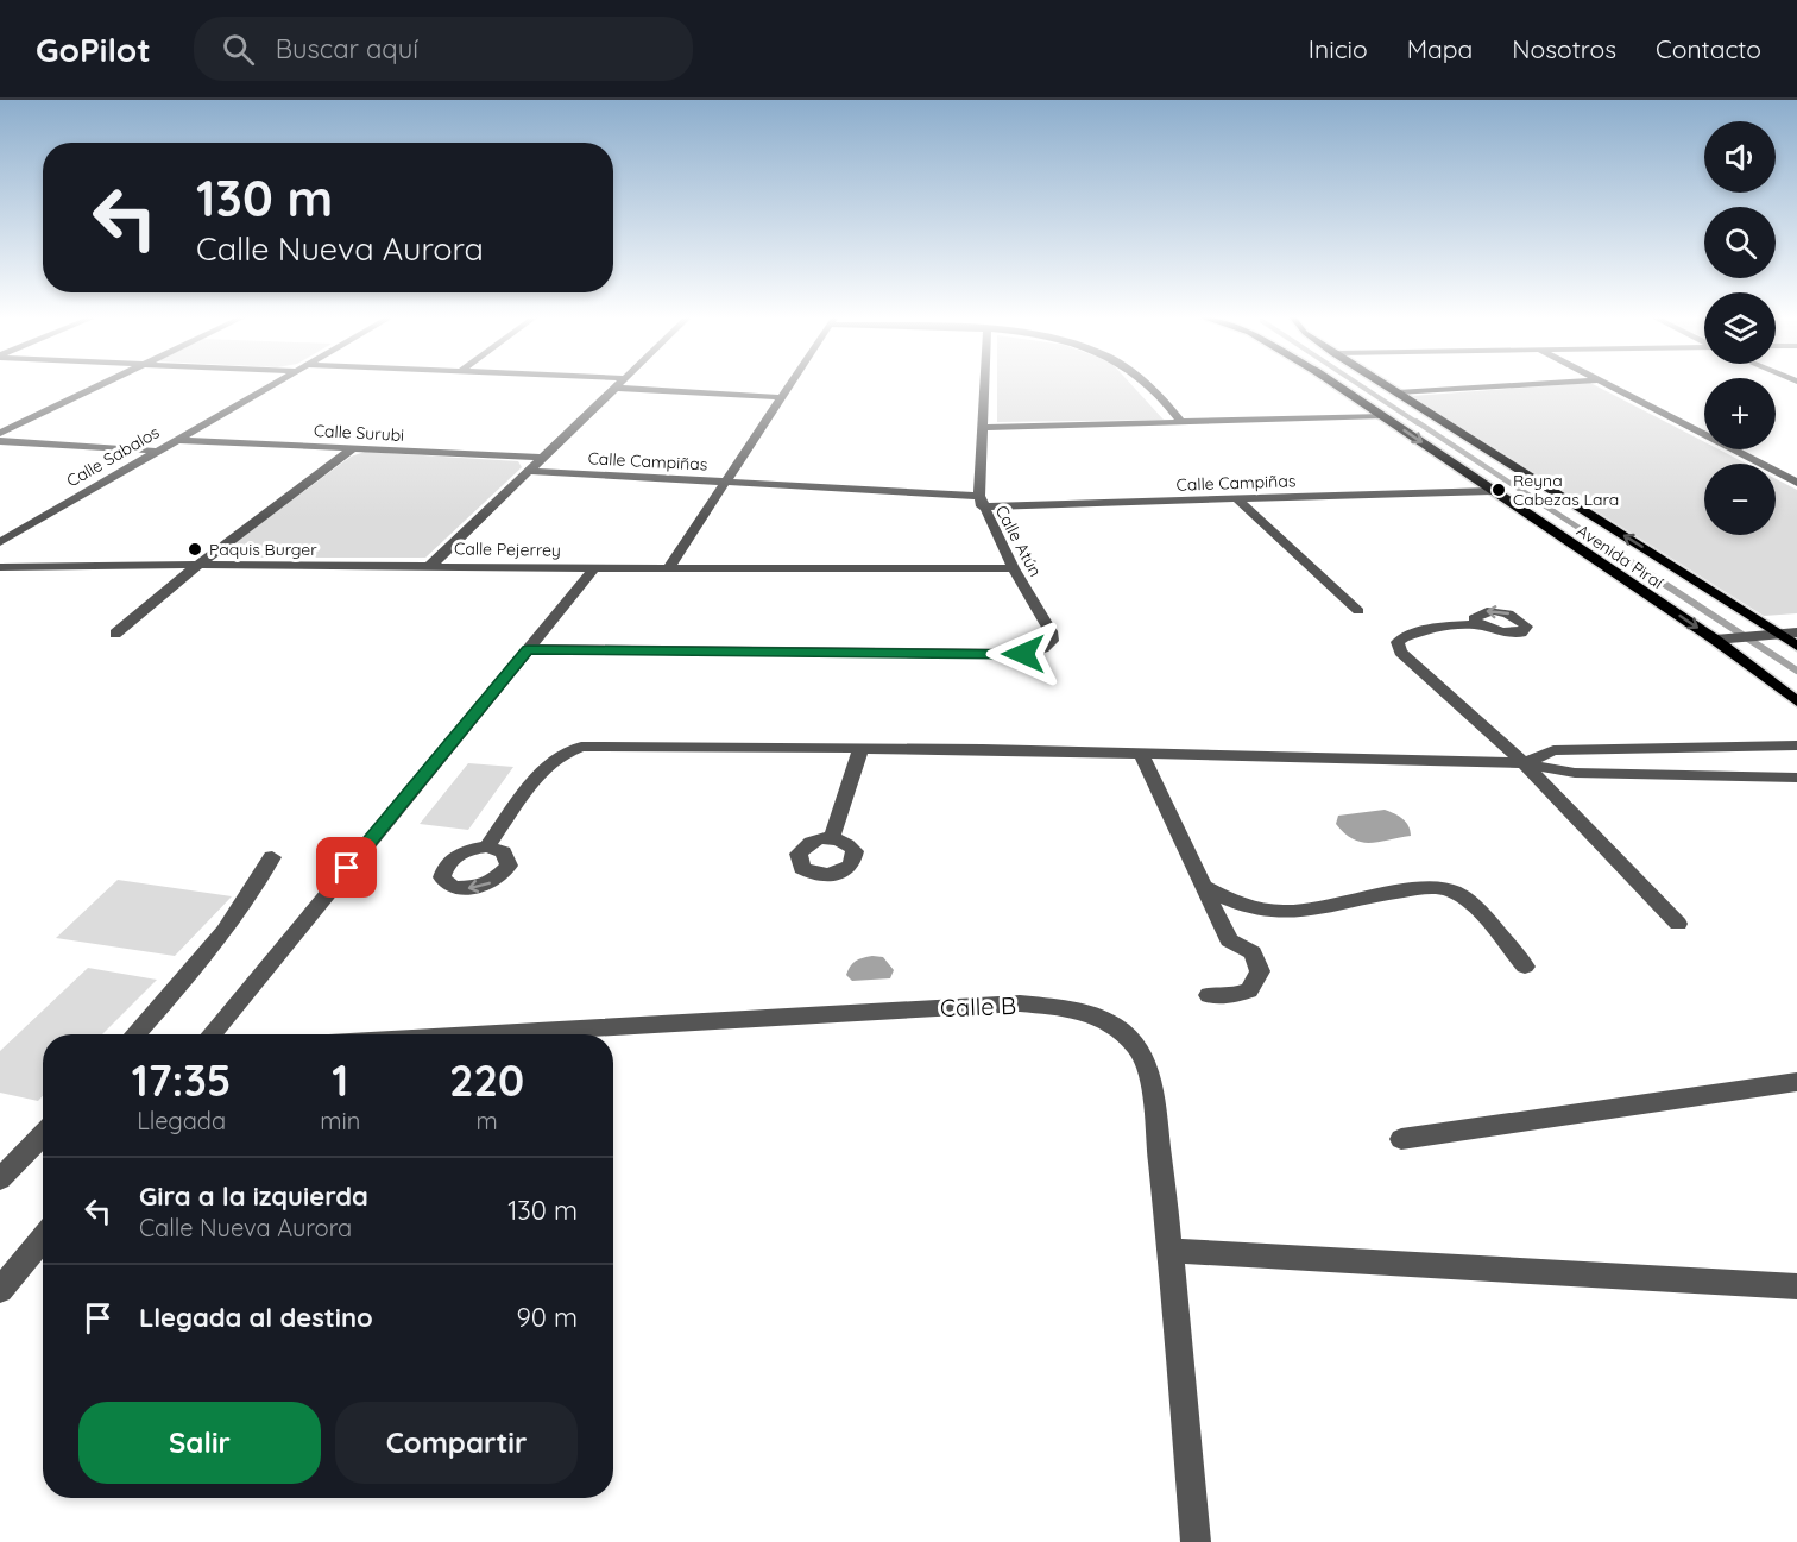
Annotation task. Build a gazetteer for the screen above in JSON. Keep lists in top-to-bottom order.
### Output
{
  "streets": {
    "main road": ["Avenida Piraí"],
    "street": [
      "Calle Surubi",
      "Calle Sabalos",
      "Calle Campiñas",
      "Calle Atún",
      "Calle Pejerrey",
      "Calle B"
    ]
  },
  "crossings": [
    ["Calle Surubi", "Calle Sabalos"],
    ["Calle Campiñas", "Calle Atún"],
    ["Calle Campiñas", "Avenida Piraí"],
    ["Calle Atún", "Calle Pejerrey"]
  ],
  "places": ["Reyna Cabezas Lara", "Paquis Burger"],
  "page": {
    "header": "GoPilot",
    "search": "Buscar aquí",
    "nav": [
      "Inicio",
      "Mapa",
      "Nosotros",
      "Contacto"
    ],
    "map_buttons": ["+", "−"],
    "turn": ["130 m", "Calle Nueva Aurora"],
    "eta": [
      "17:35",
      "Llegada",
      "1",
      "min",
      "220",
      "m"
    ],
    "list": [
      {
        "name": "Gira a la izquierda",
        "note": "Calle Nueva Aurora",
        "value": "130 m"
      },
      {
        "name": "Llegada al destino",
        "value": "90 m"
      }
    ],
    "buttons": ["Salir", "Compartir"]
  }
}
